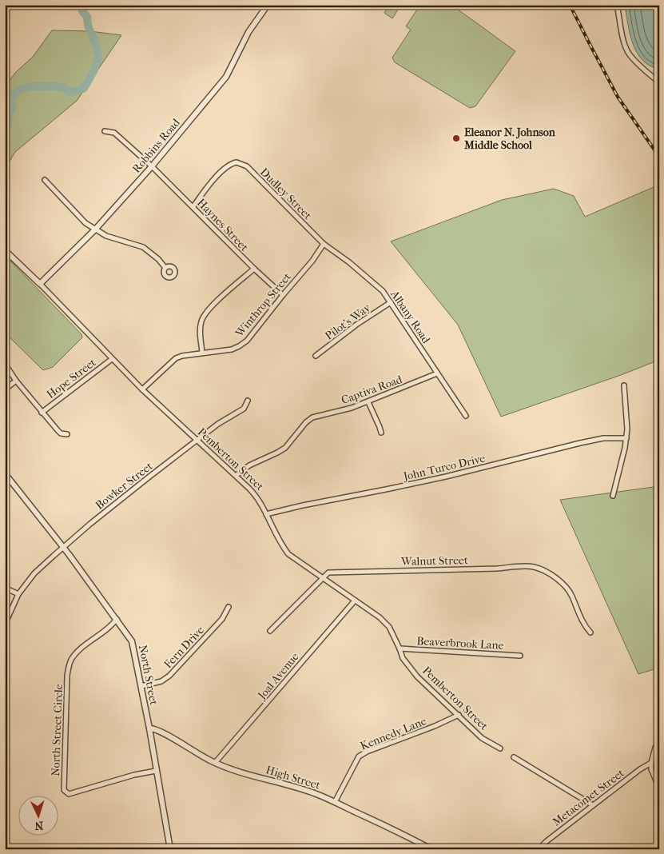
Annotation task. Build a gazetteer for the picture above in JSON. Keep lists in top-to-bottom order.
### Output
{
  "streets": {
    "street": [
      "Robbins Road",
      "Dudley Street",
      "Haynes Street",
      "Winthrop Street",
      "Albany Road",
      "Pilot's Way",
      "Hope Street",
      "Captiva Road",
      "Pemberton Street",
      "John Turco Drive",
      "Bowker Street",
      "Walnut Street",
      "Beaverbrook Lane",
      "Fern Drive",
      "North Street",
      "Joal Avenue",
      "North Street Circle",
      "Kennedy Lane",
      "High Street",
      "Metacomet Street"
    ]
  },
  "crossings": [
    ["Robbins Road", "Haynes Street"],
    ["Robbins Road", "Pemberton Street"],
    ["Dudley Street", "Haynes Street"],
    ["Dudley Street", "Winthrop Street"],
    ["Dudley Street", "Albany Road"],
    ["Haynes Street", "Winthrop Street"],
    ["Winthrop Street", "Albany Road"],
    ["Winthrop Street", "Pemberton Street"],
    ["Albany Road", "Pilot's Way"],
    ["Albany Road", "Captiva Road"],
    ["Hope Street", "Pemberton Street"],
    ["Captiva Road", "Pemberton Street"],
    ["Pemberton Street", "John Turco Drive"],
    ["Pemberton Street", "Bowker Street"],
    ["Pemberton Street", "Walnut Street"],
    ["Pemberton Street", "Beaverbrook Lane"],
    ["Pemberton Street", "Joal Avenue"],
    ["Pemberton Street", "Kennedy Lane"],
    ["Bowker Street", "North Street"],
    ["Fern Drive", "North Street"],
    ["North Street", "North Street Circle"],
    ["North Street", "High Street"],
    ["Joal Avenue", "High Street"],
    ["Kennedy Lane", "High Street"]
  ],
  "places": ["Eleanor N. Johnson Middle School"],
  "north": "bottom"
}
